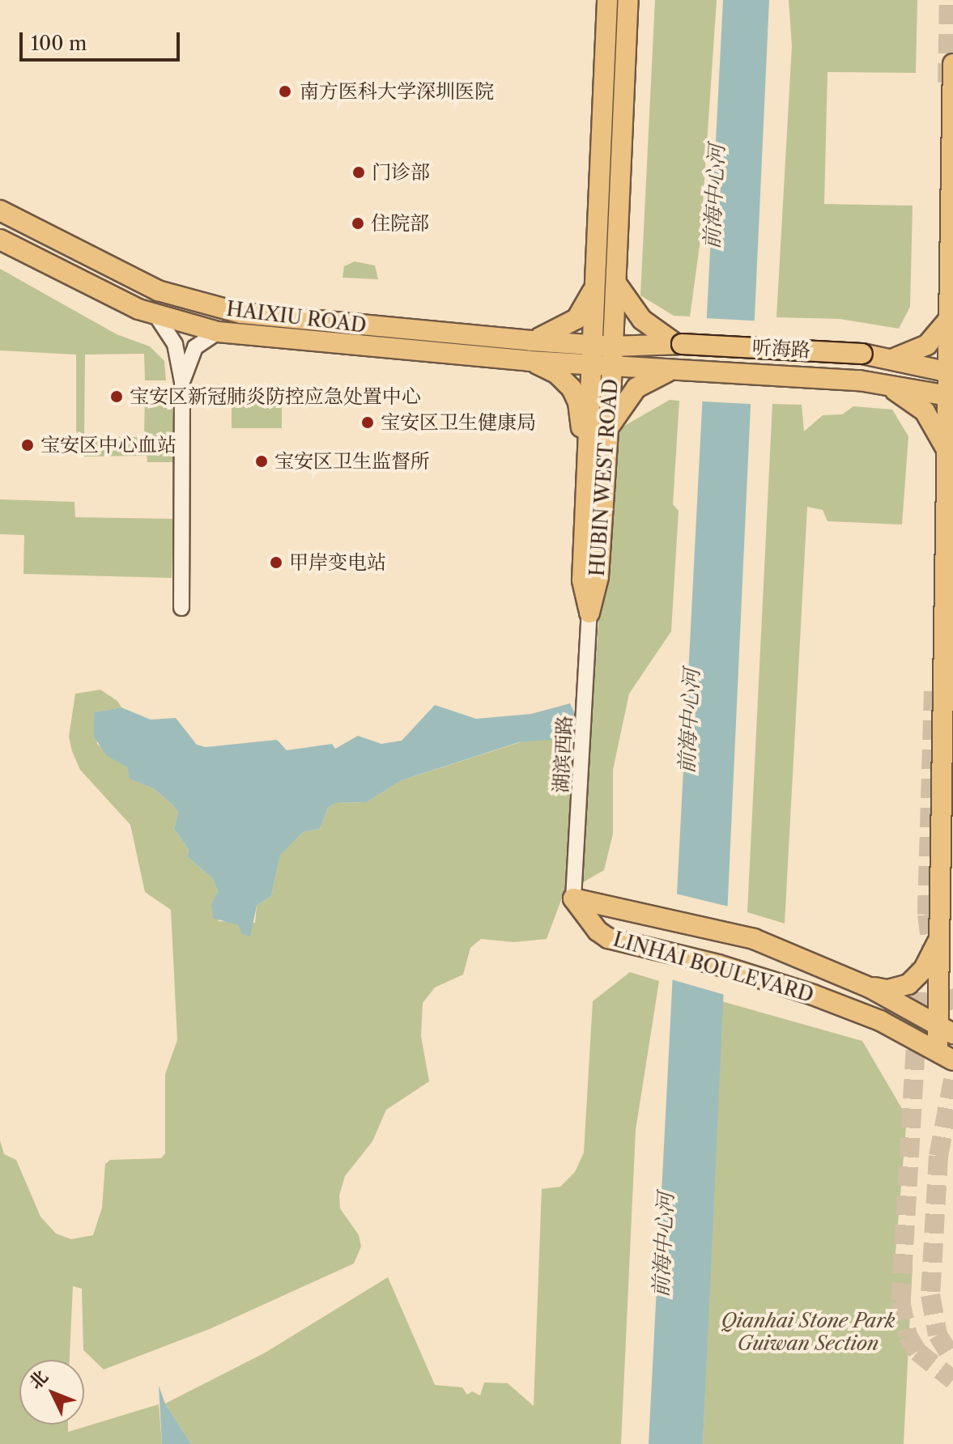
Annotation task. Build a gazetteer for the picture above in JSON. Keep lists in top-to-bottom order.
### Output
{
  "streets": {
    "main road": [
      "HAIXIU ROAD",
      "听海路",
      "HUBIN WEST ROAD",
      "LINHAI BOULEVARD"
    ],
    "street": ["湖滨西路"]
  },
  "crossings": [
    ["HAIXIU ROAD", "听海路"],
    ["HAIXIU ROAD", "HUBIN WEST ROAD"],
    ["听海路", "HUBIN WEST ROAD"],
    ["HUBIN WEST ROAD", "湖滨西路"],
    ["湖滨西路", "LINHAI BOULEVARD"]
  ],
  "water": ["前海中心河"],
  "parks": ["Qianhai Stone Park Guiwan Section"],
  "places": [
    "南方医科大学深圳医院",
    "门诊部",
    "住院部",
    "宝安区新冠肺炎防控应急处置中心",
    "宝安区卫生健康局",
    "宝安区中心血站",
    "宝安区卫生监督所",
    "甲岸变电站"
  ],
  "scale_bar": "100 m",
  "north": "top left"
}
